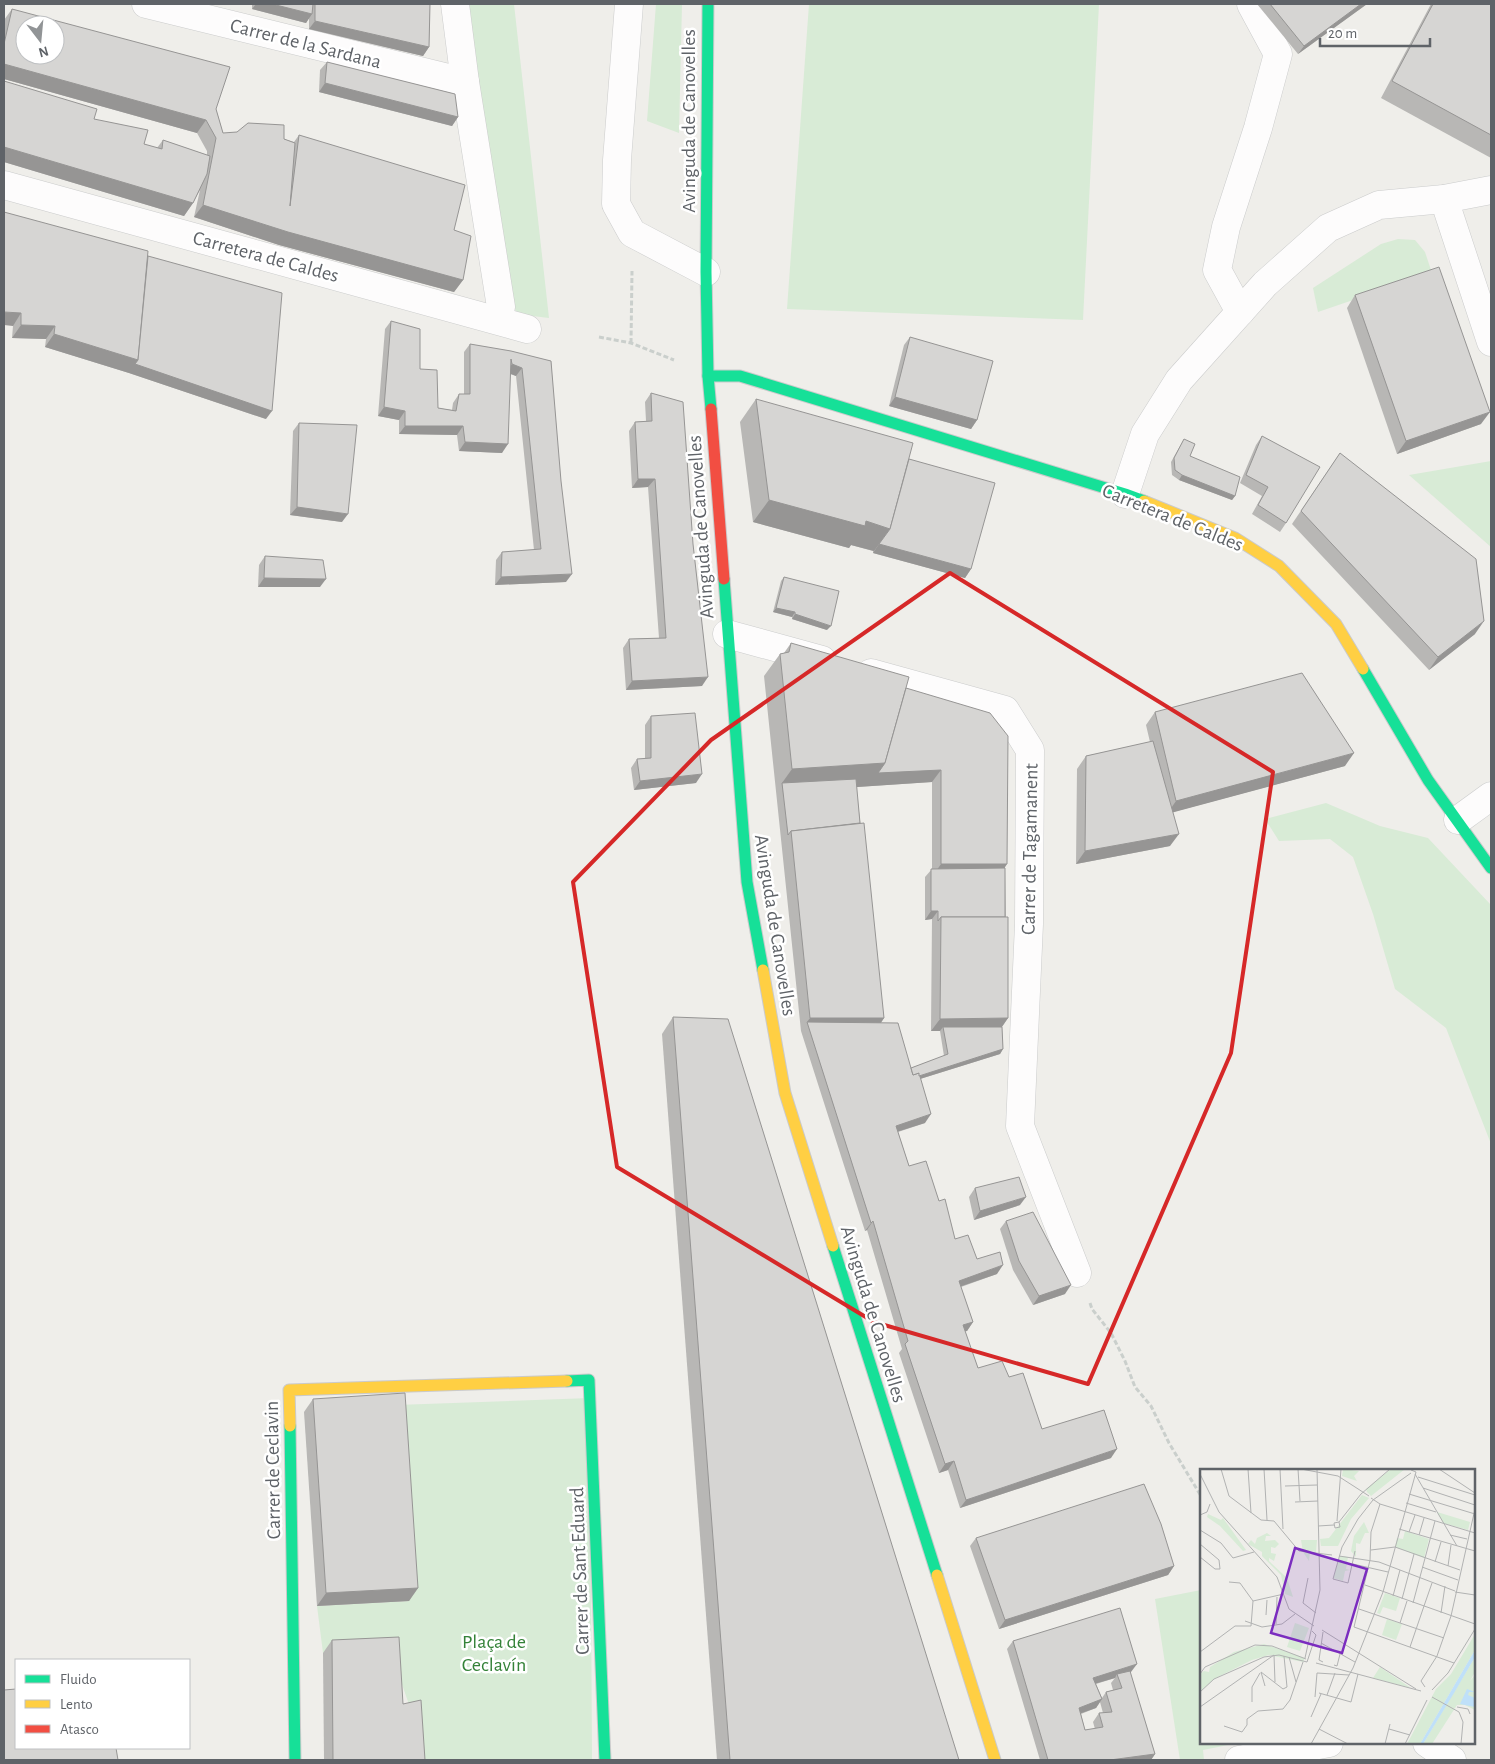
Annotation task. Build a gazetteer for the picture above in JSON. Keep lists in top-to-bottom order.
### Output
{
  "streets": {
    "street": [
      "Carrer de la Sardana",
      "Avinguda de Canovelles",
      "Carretera de Caldes",
      "Carrer de Tagamanent",
      "Carrer de Ceclavin",
      "Carrer de Sant Eduard"
    ]
  },
  "crossings": [
    ["Avinguda de Canovelles", "Carretera de Caldes"],
    ["Avinguda de Canovelles", "Carrer de Tagamanent"],
    ["Carrer de Ceclavin", "Carrer de Sant Eduard"]
  ],
  "parks": ["Plaça de Ceclavín"],
  "legend": ["Fluido", "Lento", "Atasco"],
  "scale_bar": "20 m",
  "north": "bottom"
}
